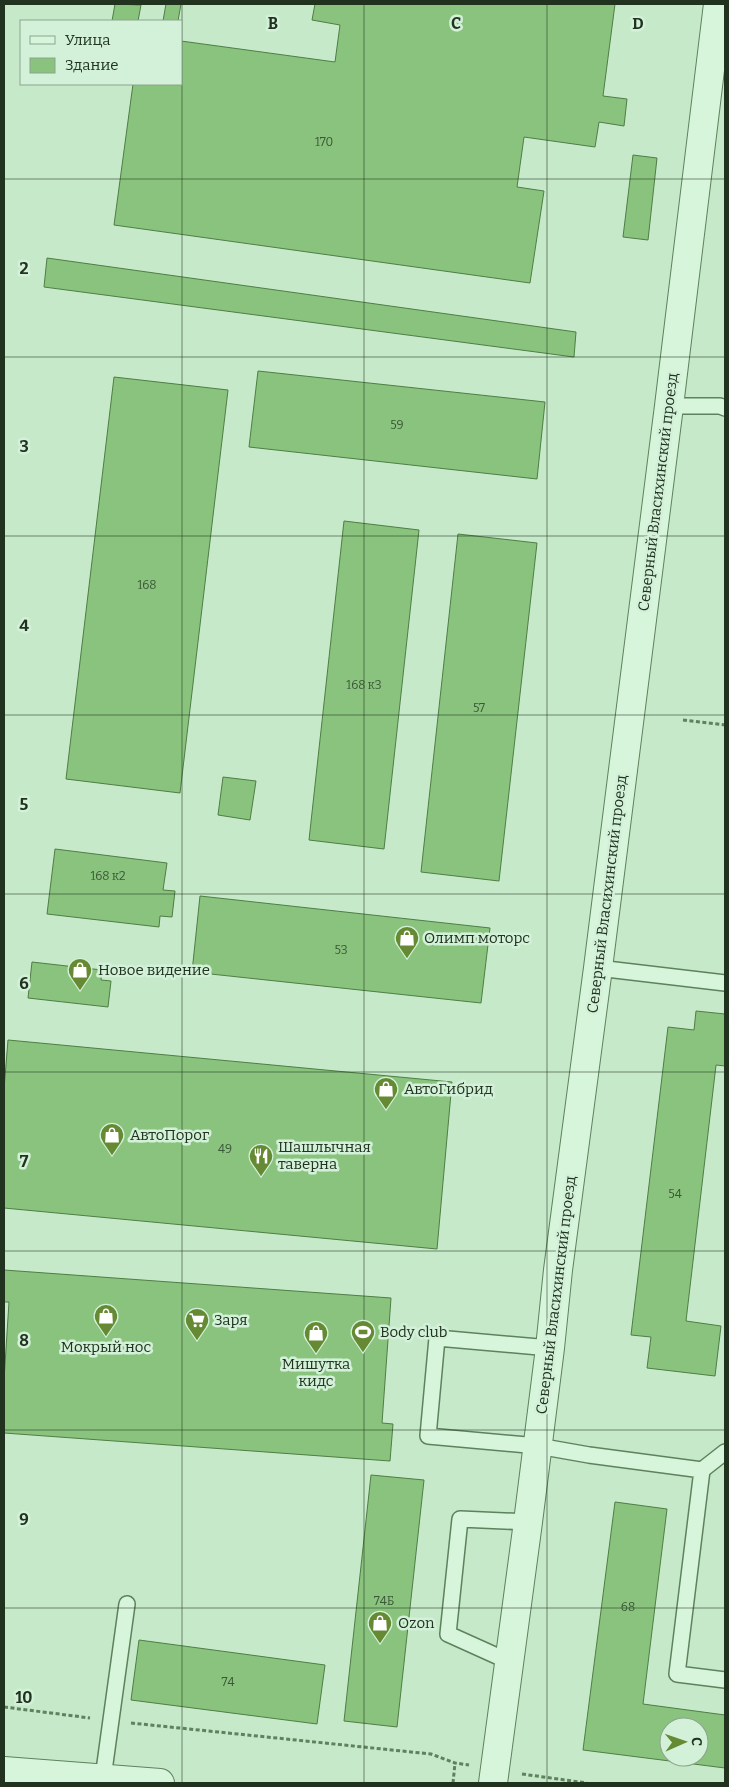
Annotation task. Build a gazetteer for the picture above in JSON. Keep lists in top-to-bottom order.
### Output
{
  "streets": {
    "street": ["Северный Власихинский проезд"]
  },
  "places": {
    "shop": [
      "Олимп моторс",
      "Новое видение",
      "АвтоГибрид",
      "АвтоПорог",
      "Мокрый нос",
      "Мишутка кидс",
      "Ozon"
    ],
    "restaurant": ["Шашлычная таверна"],
    "supermarket": ["Заря"],
    "sports": ["Body club"]
  },
  "house_numbers": [
    "170",
    "59",
    "168",
    "168 к3",
    "57",
    "168 к2",
    "53",
    "49",
    "54",
    "74Б",
    "68",
    "74"
  ],
  "legend": ["Улица", "Здание"],
  "north": "right",
  "grid": {
    "columns": ["B", "C", "D"],
    "rows": [
      "2",
      "3",
      "4",
      "5",
      "6",
      "7",
      "8",
      "9",
      "10"
    ]
  }
}
